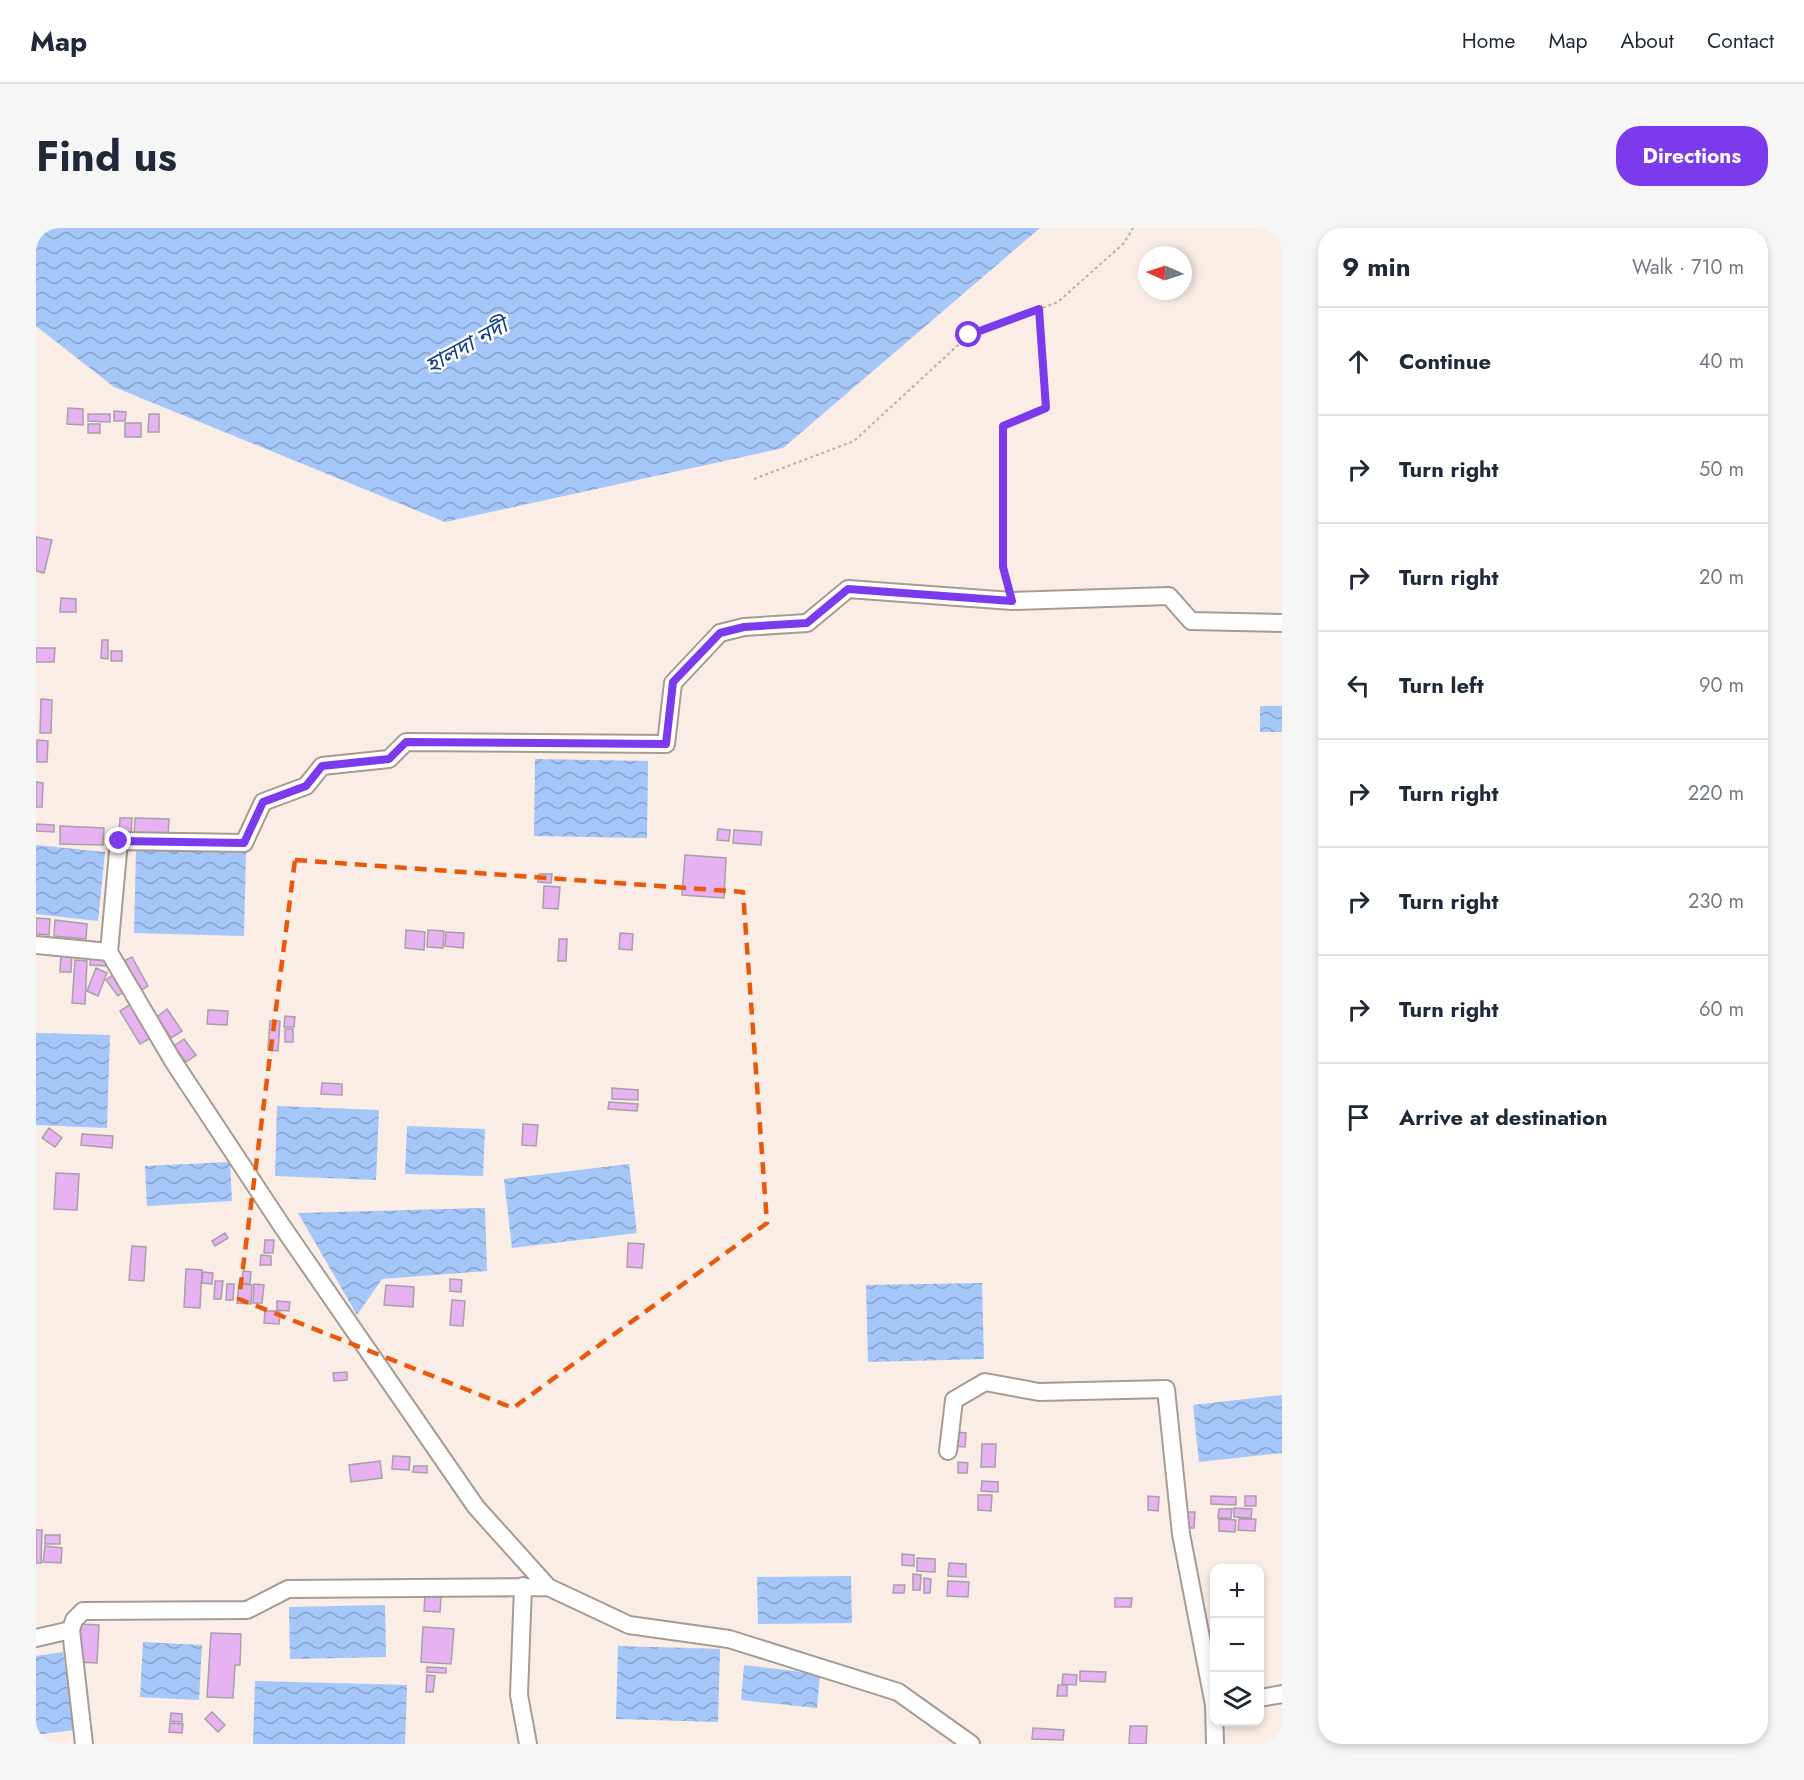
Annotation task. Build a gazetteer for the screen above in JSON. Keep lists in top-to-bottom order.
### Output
{
  "water": ["হালদা নদী"],
  "north": "left",
  "page": {
    "header": "Map",
    "nav": [
      "Home",
      "Map",
      "About",
      "Contact"
    ],
    "title": "Find us",
    "buttons": "Directions",
    "heading": ["9 min", "Walk · 710 m"],
    "list": [
      ["Continue", "40 m"],
      ["Turn right", "50 m"],
      ["Turn right", "20 m"],
      ["Turn left", "90 m"],
      ["Turn right", "220 m"],
      ["Turn right", "230 m"],
      ["Turn right", "60 m"],
      "Arrive at destination"
    ],
    "map_buttons": ["+", "−"]
  }
}
